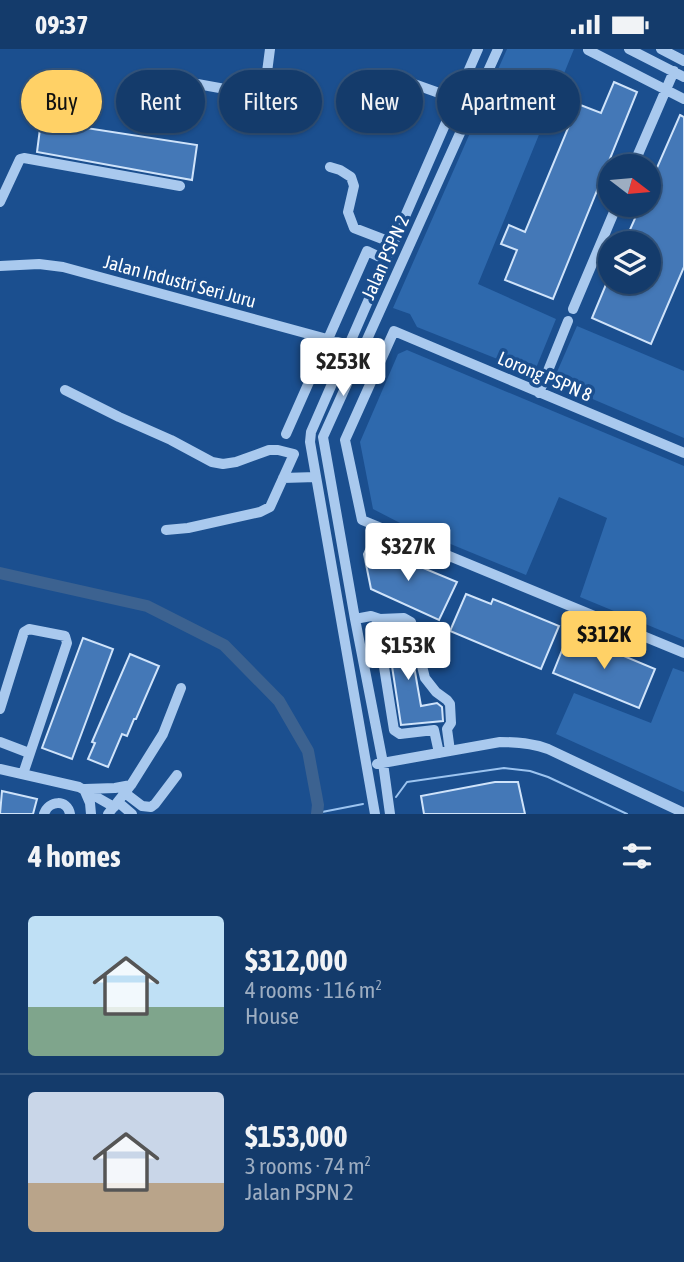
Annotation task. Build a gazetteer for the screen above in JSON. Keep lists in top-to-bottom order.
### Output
{
  "streets": {
    "street": ["Jalan PSPN 2", "Jalan Industri Seri Juru", "Lorong PSPN 8"]
  },
  "crossings": [
    ["Jalan PSPN 2", "Jalan Industri Seri Juru"]
  ],
  "north": "right",
  "page": {
    "status": "09:37",
    "chip": [
      "Buy",
      "Rent",
      "Filters",
      "New",
      "Apartment"
    ],
    "price": [
      "$253K",
      "$327K",
      "$312K",
      "$153K"
    ],
    "heading": "4 homes",
    "list": [
      {
        "name": "$312,000",
        "note": "4 rooms · 116 m² · House"
      },
      {
        "name": "$153,000",
        "note": "3 rooms · 74 m² · Jalan PSPN 2"
      }
    ]
  }
}
